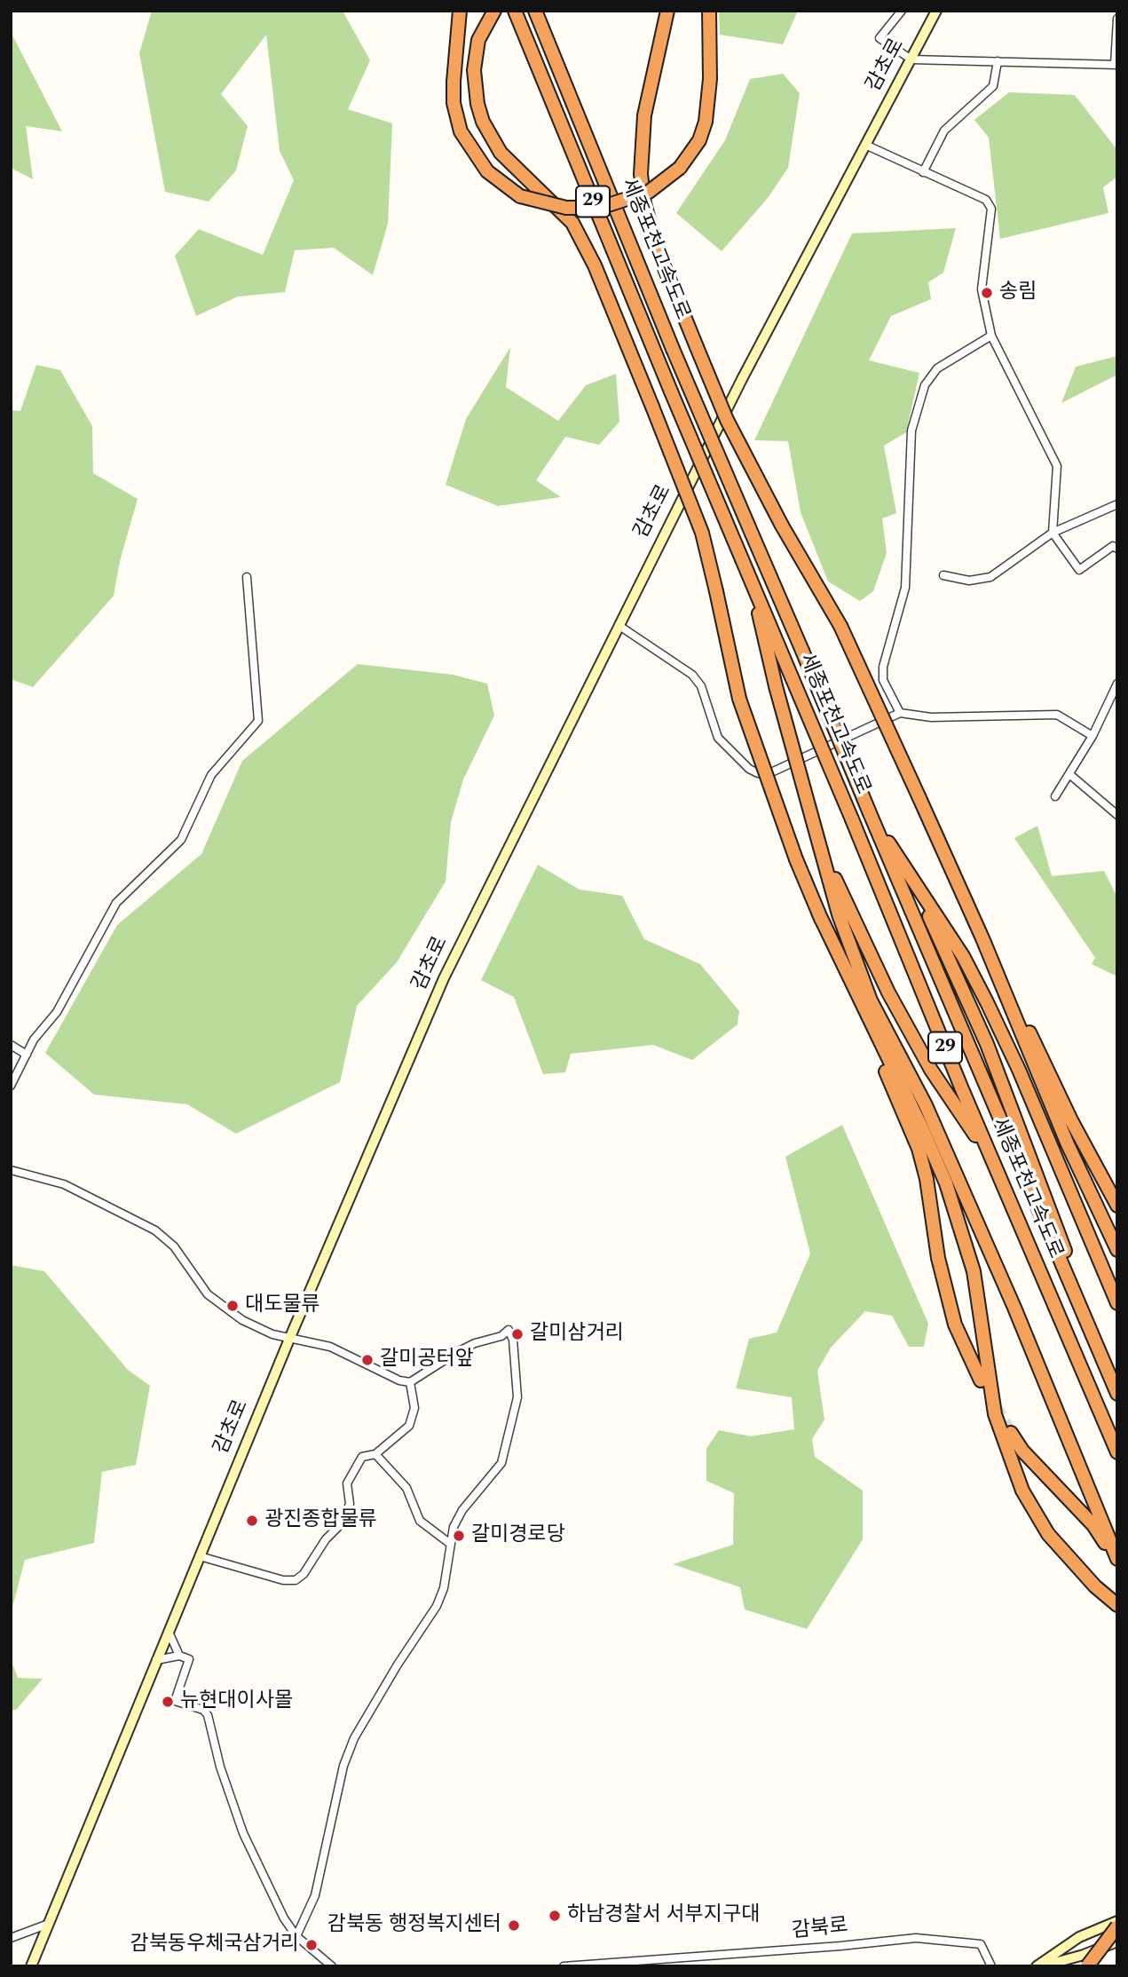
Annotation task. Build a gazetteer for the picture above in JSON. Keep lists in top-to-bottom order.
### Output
{
  "streets": {
    "highway": ["29", "세종포천고속도로"],
    "main road": ["감초로"],
    "street": ["감북로"]
  },
  "places": [
    "송림",
    "대도물류",
    "갈미삼거리",
    "갈미공터앞",
    "광진종합물류",
    "갈미경로당",
    "뉴현대이사몰",
    "하남경찰서 서부지구대",
    "감북동 행정복지센터",
    "감북동우체국삼거리"
  ]
}
